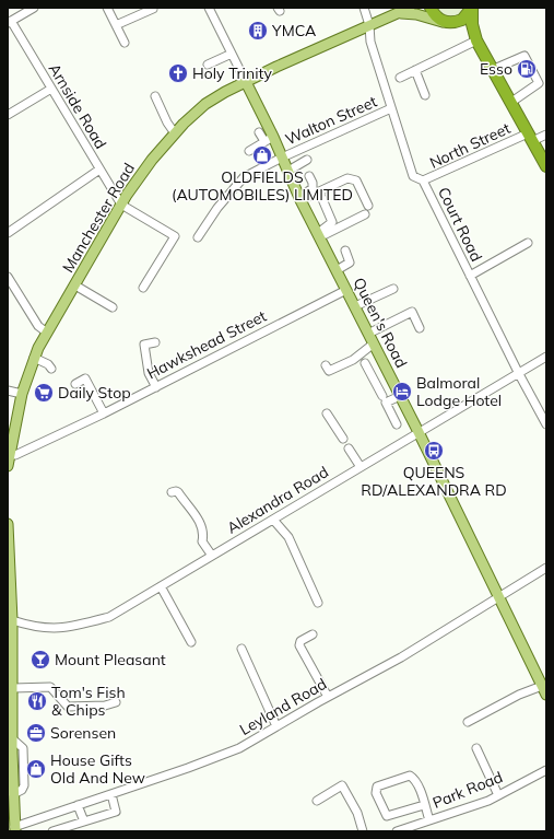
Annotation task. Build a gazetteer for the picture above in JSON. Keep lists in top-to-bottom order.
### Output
{
  "streets": {
    "main road": ["Manchester Road", "Queen's Road"],
    "street": [
      "Arnside Road",
      "Walton Street",
      "North Street",
      "Court Road",
      "Hawkshead Street",
      "Alexandra Road",
      "Leyland Road",
      "Park Road"
    ]
  },
  "crossings": [
    ["Arnside Road", "Manchester Road"],
    ["Walton Street", "Court Road"],
    ["Walton Street", "Queen's Road"],
    ["North Street", "Court Road"],
    ["Manchester Road", "Court Road"],
    ["Manchester Road", "Queen's Road"],
    ["Manchester Road", "Hawkshead Street"],
    ["Court Road", "Alexandra Road"],
    ["Queen's Road", "Hawkshead Street"],
    ["Queen's Road", "Alexandra Road"],
    ["Queen's Road", "Leyland Road"]
  ],
  "places": {
    "building": ["YMCA"],
    "fuel station": ["Esso"],
    "church": ["Holy Trinity"],
    "shop": ["OLDFIELDS (AUTOMOBILES) LIMITED", "House Gifts Old And New"],
    "hotel": ["Balmoral Lodge Hotel"],
    "supermarket": ["Daily Stop"],
    "bus stop": ["QUEENS RD/ALEXANDRA RD"],
    "bar": ["Mount Pleasant"],
    "restaurant": ["Tom's Fish & Chips"],
    "office": ["Sorensen"]
  }
}
